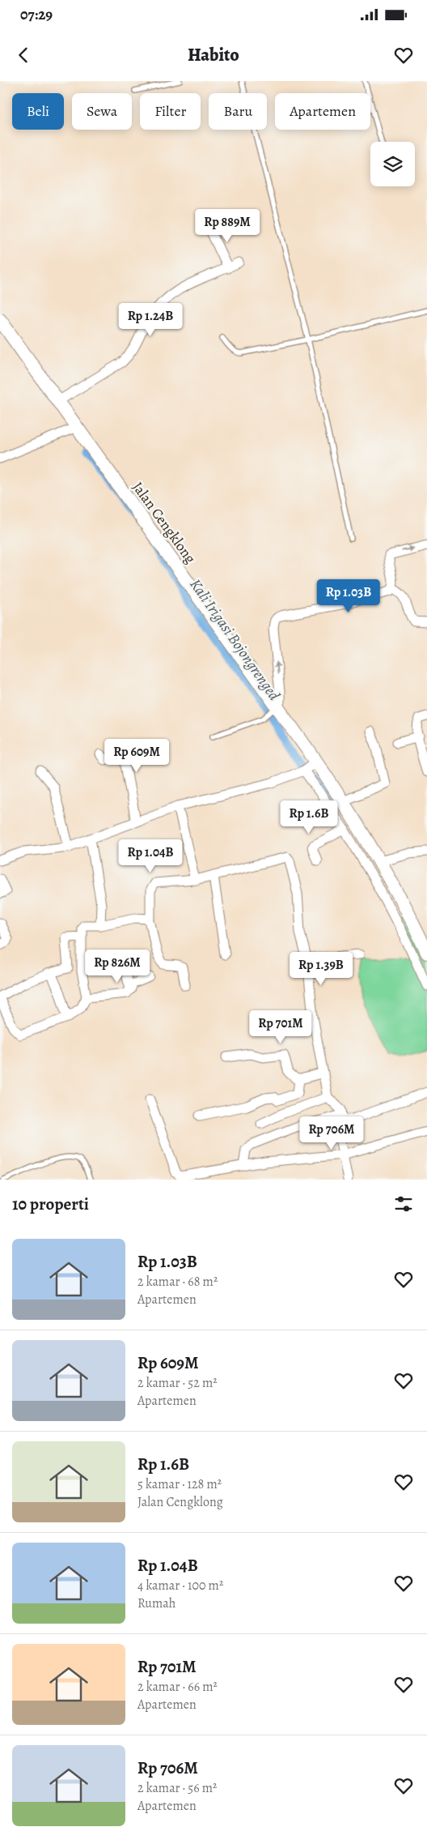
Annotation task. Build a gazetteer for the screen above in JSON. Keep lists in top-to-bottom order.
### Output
{
  "streets": {
    "main road": ["Jalan Cengklong"]
  },
  "water": ["Kali Irigasi Bojongrenged"],
  "page": {
    "status": "07:29",
    "header": "Habito",
    "chip": [
      "Beli",
      "Sewa",
      "Filter",
      "Baru",
      "Apartemen"
    ],
    "price": [
      "Rp 889M",
      "Rp 1.24B",
      "Rp 1.03B",
      "Rp 609M",
      "Rp 1.6B",
      "Rp 1.04B",
      "Rp 826M",
      "Rp 1.39B",
      "Rp 701M",
      "Rp 706M"
    ],
    "heading": "10 properti",
    "list": [
      {
        "name": "Rp 1.03B",
        "note": "2 kamar · 68 m² · Apartemen"
      },
      {
        "name": "Rp 609M",
        "note": "2 kamar · 52 m² · Apartemen"
      },
      {
        "name": "Rp 1.6B",
        "note": "5 kamar · 128 m² · Jalan Cengklong"
      },
      {
        "name": "Rp 1.04B",
        "note": "4 kamar · 100 m² · Rumah"
      },
      {
        "name": "Rp 701M",
        "note": "2 kamar · 66 m² · Apartemen"
      },
      {
        "name": "Rp 706M",
        "note": "2 kamar · 56 m² · Apartemen"
      }
    ]
  }
}
